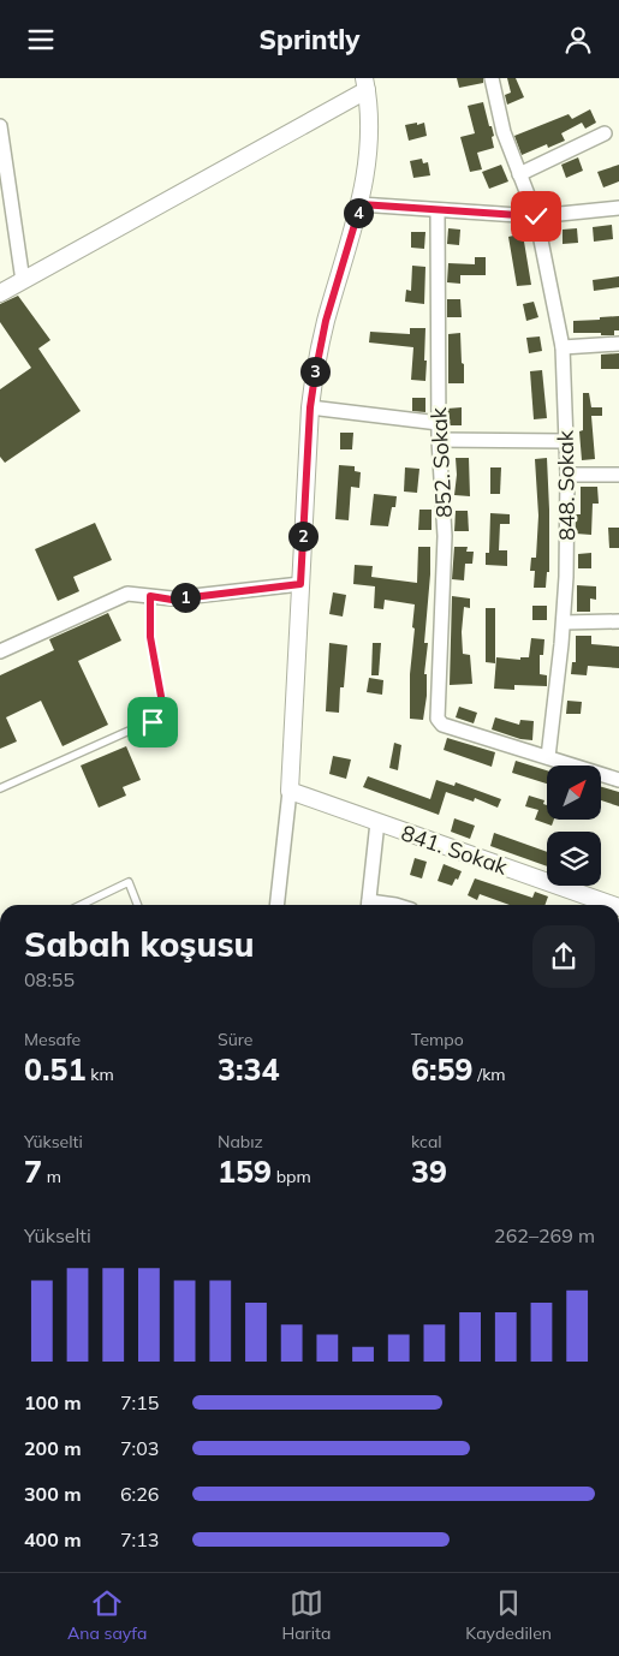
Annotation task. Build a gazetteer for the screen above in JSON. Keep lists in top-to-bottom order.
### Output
{
  "streets": {
    "street": ["852. Sokak", "848. Sokak", "841. Sokak"]
  },
  "crossings": [
    ["852. Sokak", "848. Sokak"]
  ],
  "north": "top right",
  "page": {
    "header": "Sprintly",
    "pins": [
      "4",
      "3",
      "2",
      "1"
    ],
    "heading": ["Sabah koşusu", "08:55"],
    "stats": [
      ["Mesafe", "0.51 km"],
      ["Süre", "3:34"],
      ["Tempo", "6:59 /km"],
      ["Yükselti", "7 m"],
      ["Nabız", "159 bpm"],
      ["kcal", "39"]
    ],
    "chart": ["Yükselti", "262–269 m"],
    "list": [
      {
        "name": "100 m",
        "note": "7:15"
      },
      {
        "name": "200 m",
        "note": "7:03"
      },
      {
        "name": "300 m",
        "note": "6:26"
      },
      {
        "name": "400 m",
        "note": "7:13"
      }
    ],
    "tabs": ["Ana sayfa", "Harita", "Kaydedilen"]
  }
}
